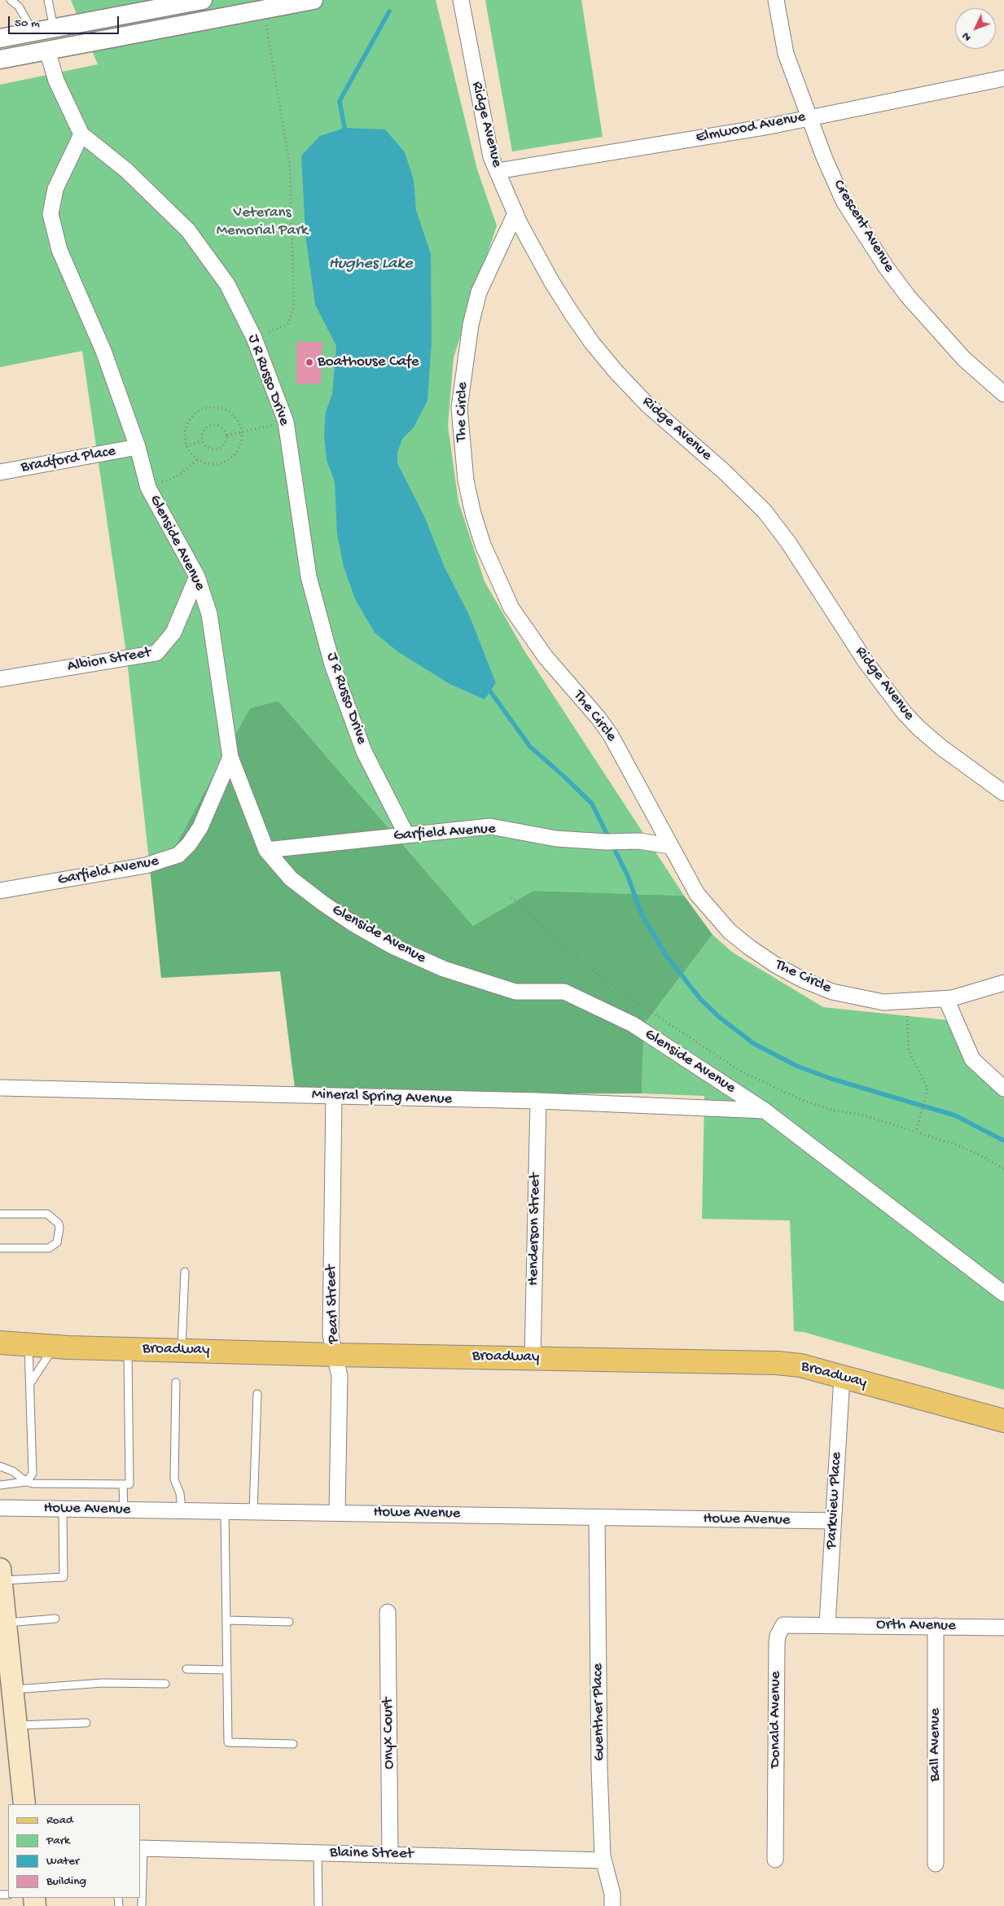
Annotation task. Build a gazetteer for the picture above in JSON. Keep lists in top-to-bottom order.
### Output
{
  "streets": {
    "main road": ["Broadway"],
    "street": [
      "Ridge Avenue",
      "Elmwood Avenue",
      "Crescent Avenue",
      "J R Russo Drive",
      "The Circle",
      "Bradford Place",
      "Glenside Avenue",
      "Albion Street",
      "Garfield Avenue",
      "Mineral Spring Avenue",
      "Henderson Street",
      "Pearl Street",
      "Parkview Place",
      "Howe Avenue",
      "Orth Avenue",
      "Guenther Place",
      "Donald Avenue",
      "Onyx Court",
      "Ball Avenue",
      "Blaine Street"
    ]
  },
  "crossings": [
    ["Ridge Avenue", "Elmwood Avenue"],
    ["Ridge Avenue", "The Circle"],
    ["Elmwood Avenue", "Crescent Avenue"],
    ["J R Russo Drive", "Glenside Avenue"],
    ["J R Russo Drive", "Garfield Avenue"],
    ["The Circle", "Garfield Avenue"],
    ["Bradford Place", "Glenside Avenue"],
    ["Glenside Avenue", "Albion Street"],
    ["Glenside Avenue", "Garfield Avenue"],
    ["Glenside Avenue", "Mineral Spring Avenue"],
    ["Mineral Spring Avenue", "Henderson Street"],
    ["Mineral Spring Avenue", "Pearl Street"],
    ["Henderson Street", "Broadway"],
    ["Pearl Street", "Broadway"],
    ["Pearl Street", "Howe Avenue"],
    ["Broadway", "Parkview Place"],
    ["Parkview Place", "Howe Avenue"],
    ["Parkview Place", "Orth Avenue"],
    ["Parkview Place", "Donald Avenue"],
    ["Howe Avenue", "Guenther Place"],
    ["Orth Avenue", "Donald Avenue"],
    ["Orth Avenue", "Ball Avenue"],
    ["Guenther Place", "Blaine Street"],
    ["Onyx Court", "Blaine Street"]
  ],
  "water": ["Hughes Lake"],
  "parks": ["Veterans Memorial Park"],
  "places": ["Boathouse Cafe"],
  "legend": [
    "Road",
    "Park",
    "Water",
    "Building"
  ],
  "scale_bar": "50 m",
  "north": "bottom left"
}
